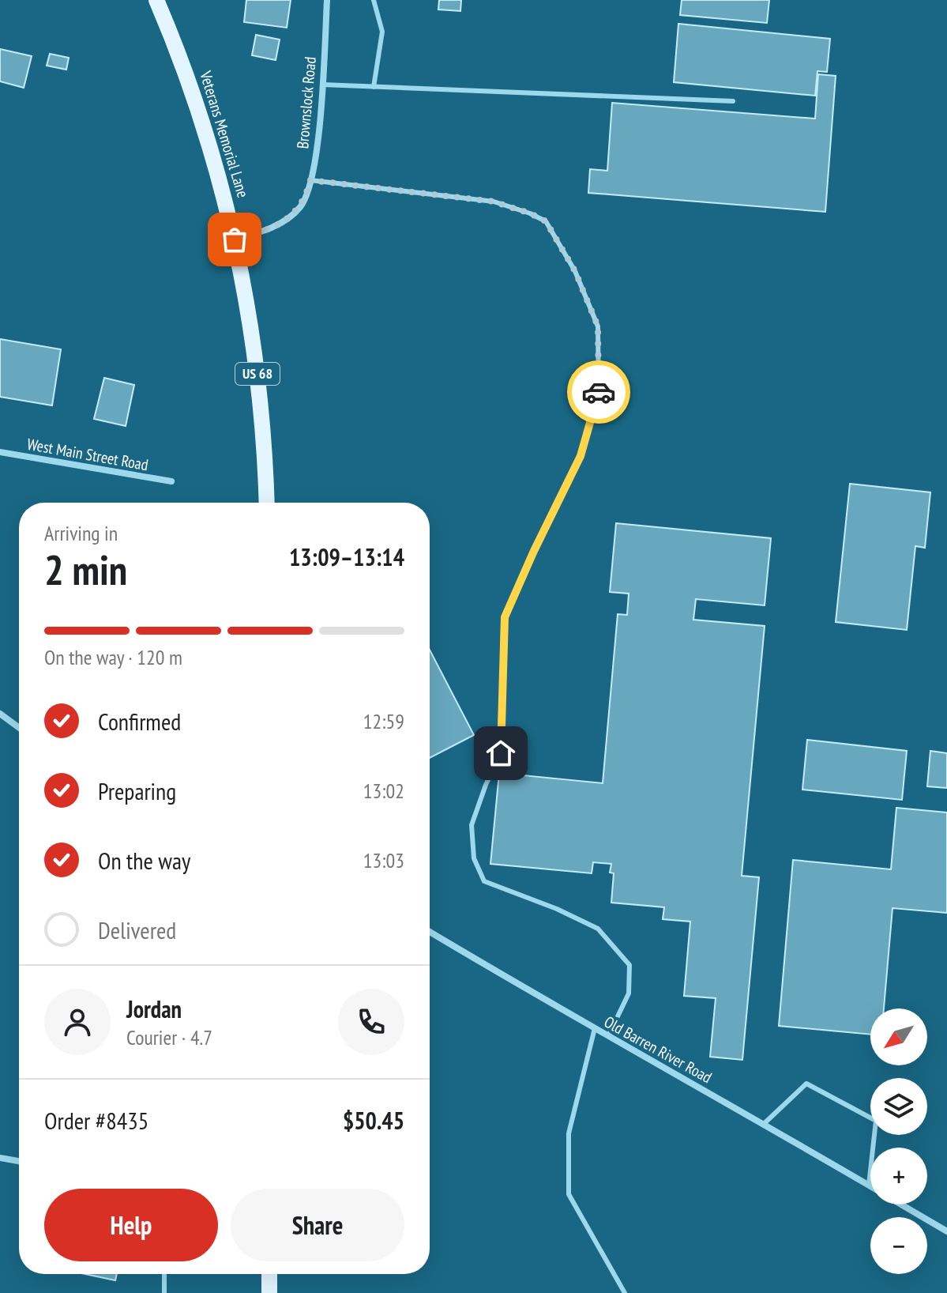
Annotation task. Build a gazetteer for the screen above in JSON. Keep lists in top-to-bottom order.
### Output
{
  "streets": {
    "main road": ["Veterans Memorial Lane", "US 68"],
    "street": ["Brownslock Road", "West Main Street Road", "Old Barren River Road"]
  },
  "crossings": [
    ["Brownslock Road", "Veterans Memorial Lane"]
  ],
  "north": "bottom left",
  "page": {
    "heading": ["2 min", "Arriving in", "13:09–13:14"],
    "panel": [
      "Jordan",
      "Courier · 4.7",
      "Order #8435",
      "$50.45"
    ],
    "bar": "On the way · 120 m",
    "list": [
      ["Confirmed", "12:59"],
      ["Preparing", "13:02"],
      ["On the way", "13:03"],
      "Delivered"
    ],
    "map_buttons": ["+", "−"],
    "buttons": ["Help", "Share"]
  }
}
